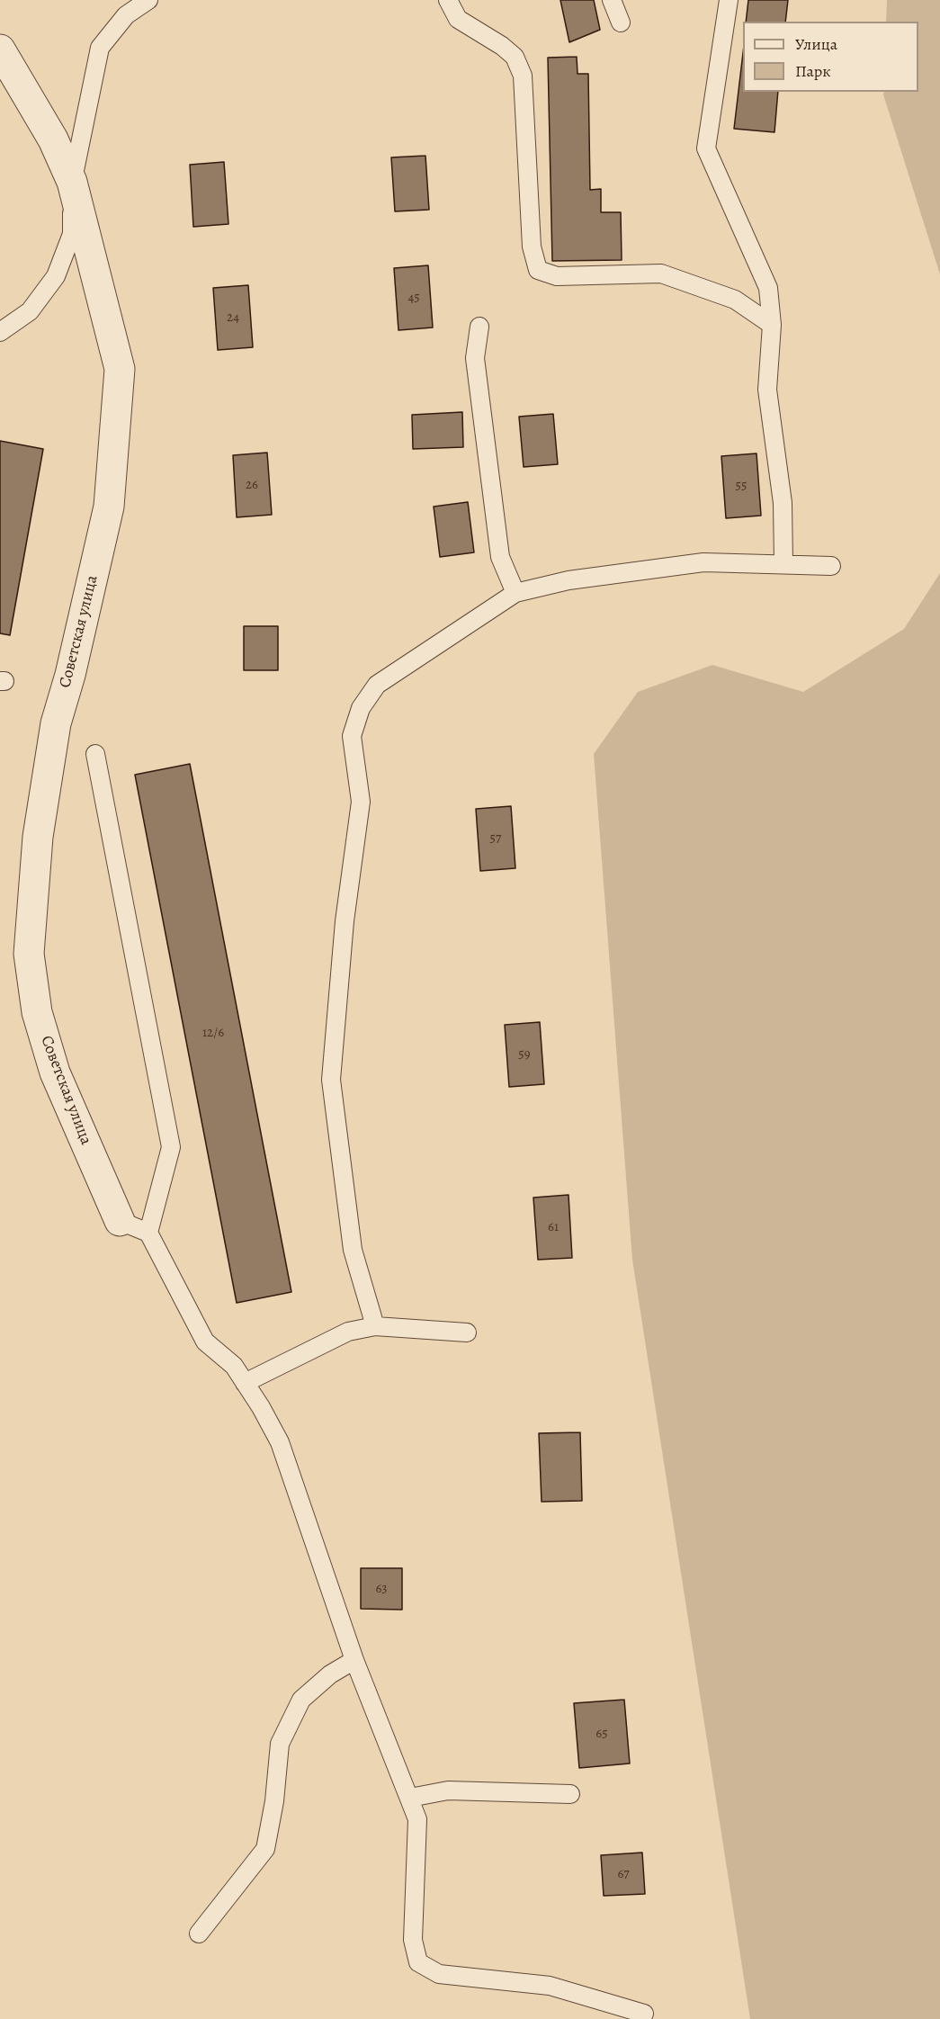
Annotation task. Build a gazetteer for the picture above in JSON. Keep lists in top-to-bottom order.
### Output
{
  "streets": {
    "street": ["Советская улица"]
  },
  "house_numbers": [
    "45",
    "24",
    "26",
    "55",
    "57",
    "12/6",
    "59",
    "61",
    "63",
    "65",
    "67"
  ],
  "legend": ["Улица", "Парк"]
}
